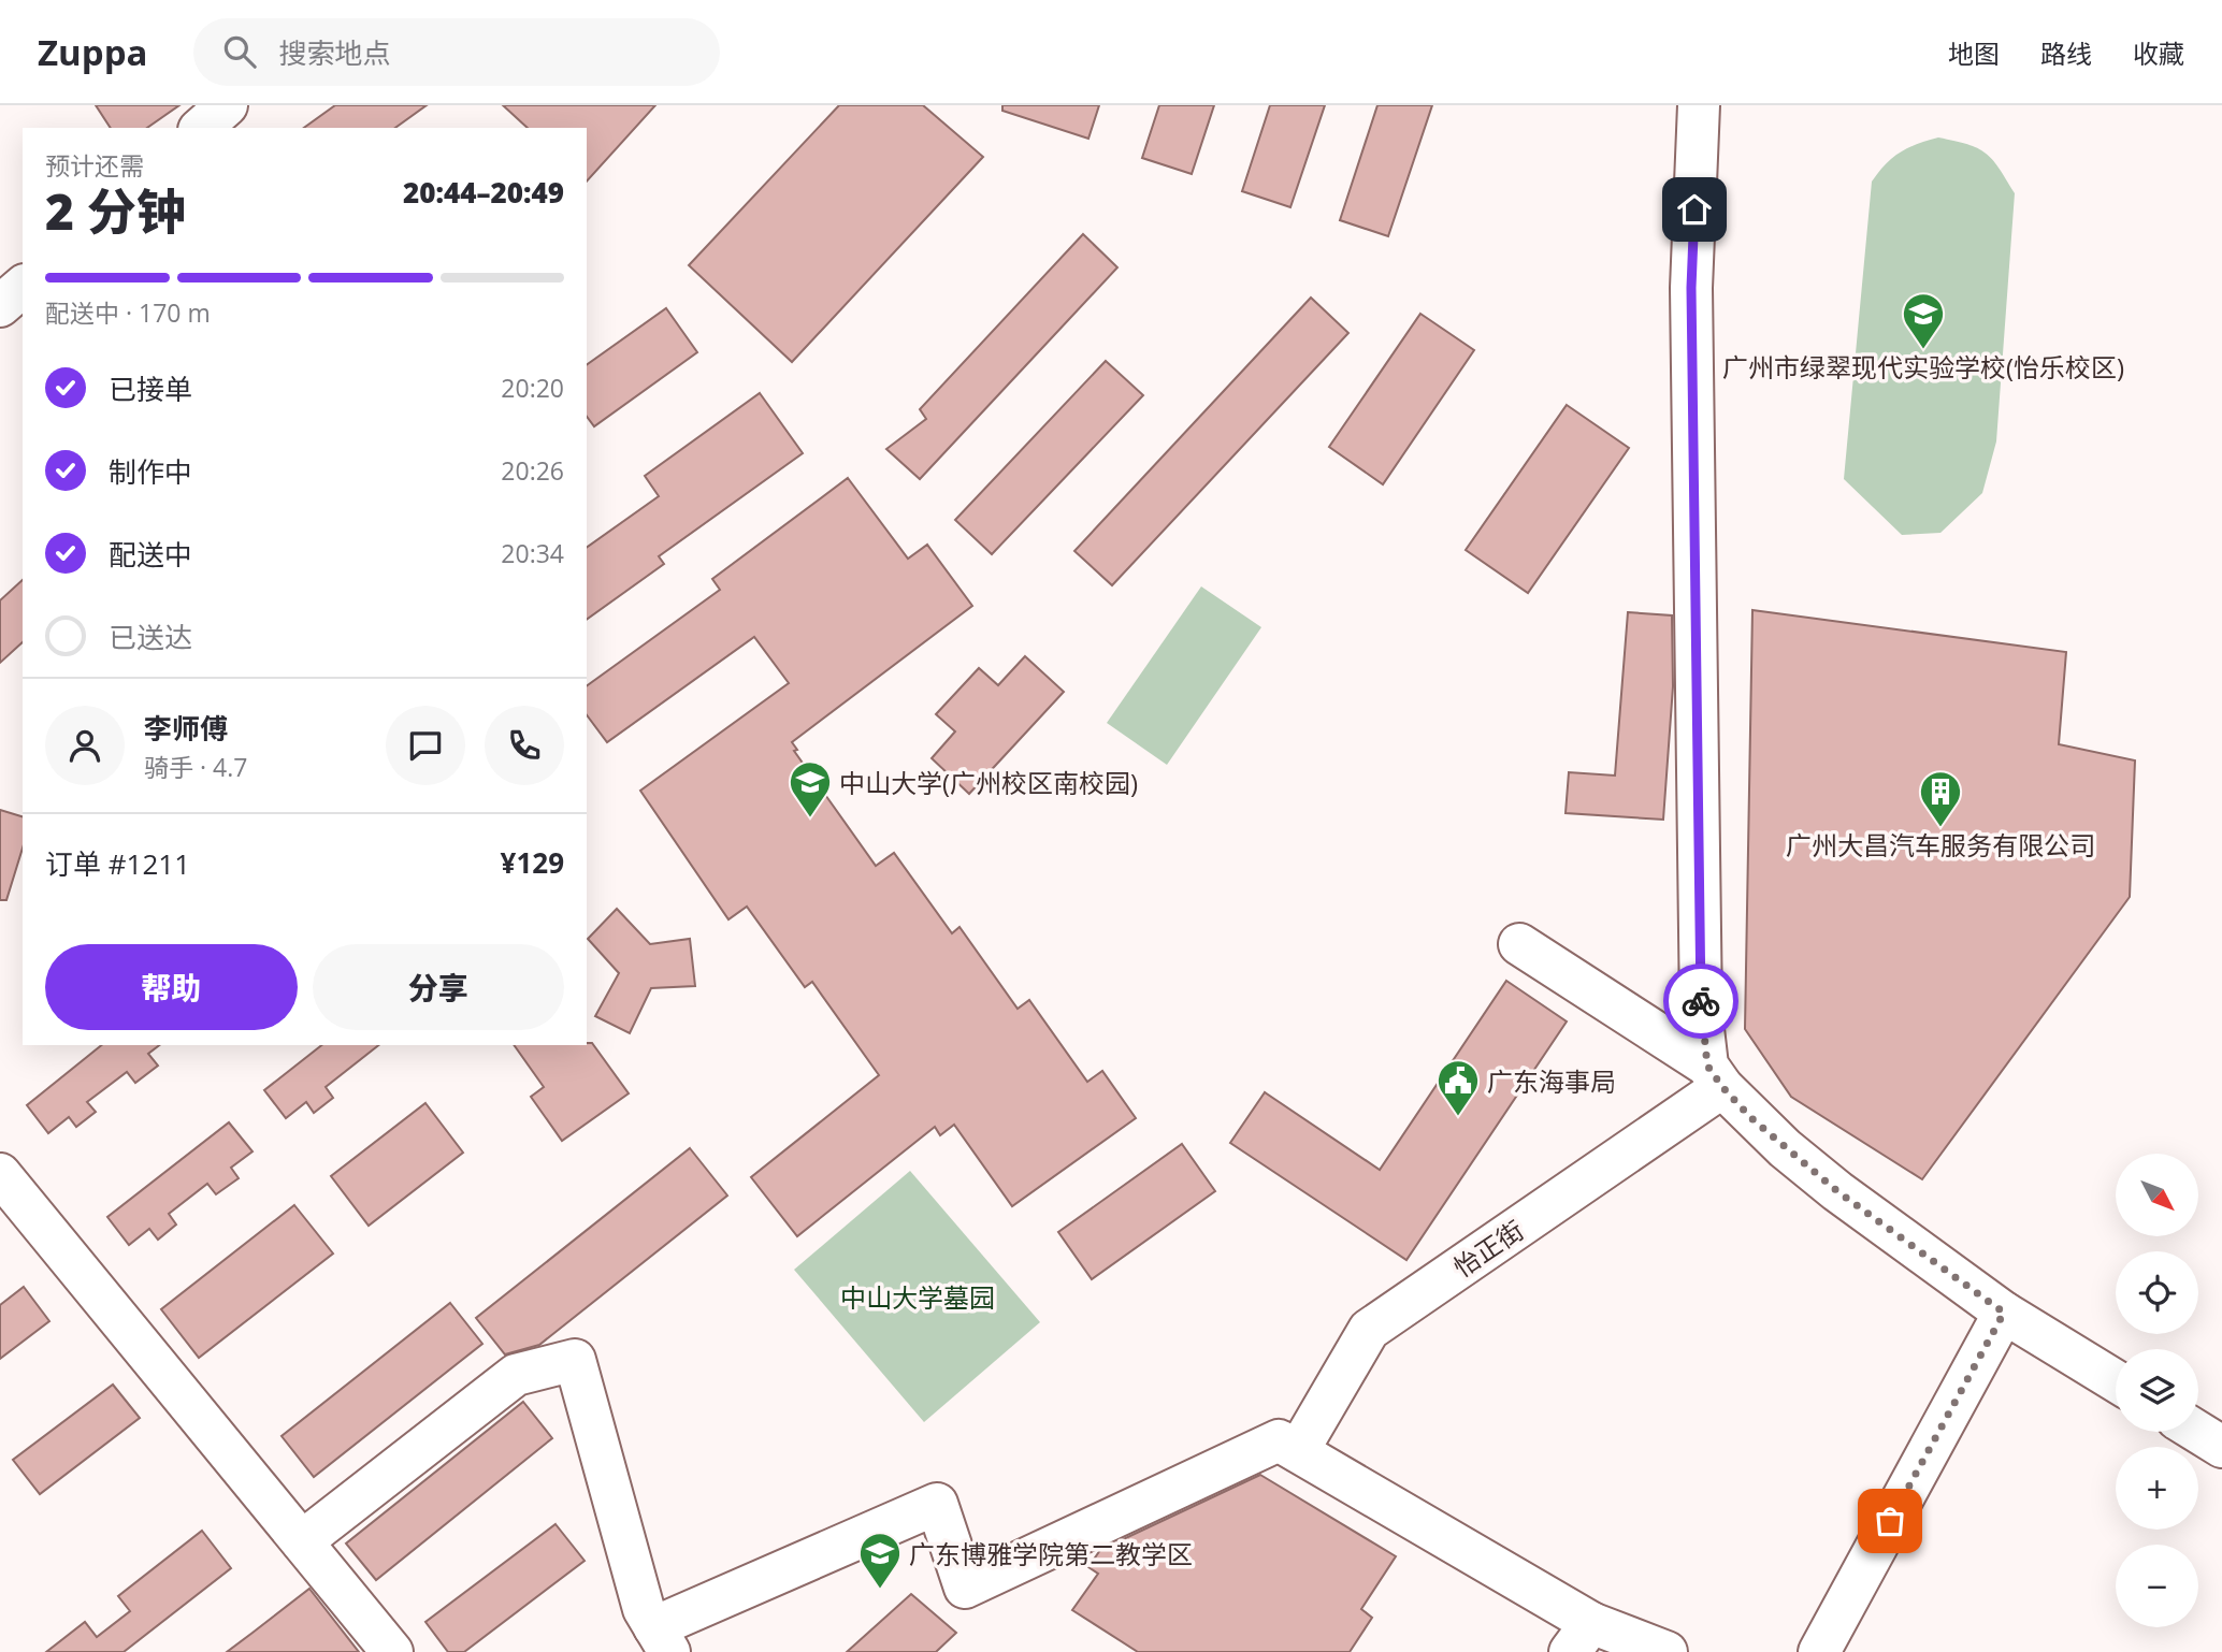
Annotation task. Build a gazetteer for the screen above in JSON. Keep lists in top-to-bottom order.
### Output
{
  "streets": {
    "street": ["怡正街"]
  },
  "parks": ["中山大学墓园"],
  "places": {
    "school or university": ["广州市绿翠现代实验学校(怡乐校区)", "中山大学(广州校区南校园)", "广东博雅学院第二教学区"],
    "building": ["广州大昌汽车服务有限公司"],
    "public building": ["广东海事局"]
  },
  "north": "bottom right",
  "page": {
    "header": "Zuppa",
    "search": "搜索地点",
    "nav": ["地图", "路线", "收藏"],
    "heading": ["2 分钟", "预计还需", "20:44–20:49"],
    "panel": [
      "李师傅",
      "骑手 · 4.7",
      "订单 #1211",
      "¥129"
    ],
    "bar": "配送中 · 170 m",
    "list": [
      ["已接单", "20:20"],
      ["制作中", "20:26"],
      ["配送中", "20:34"],
      "已送达"
    ],
    "buttons": ["帮助", "分享"],
    "map_buttons": ["+", "−"]
  }
}
